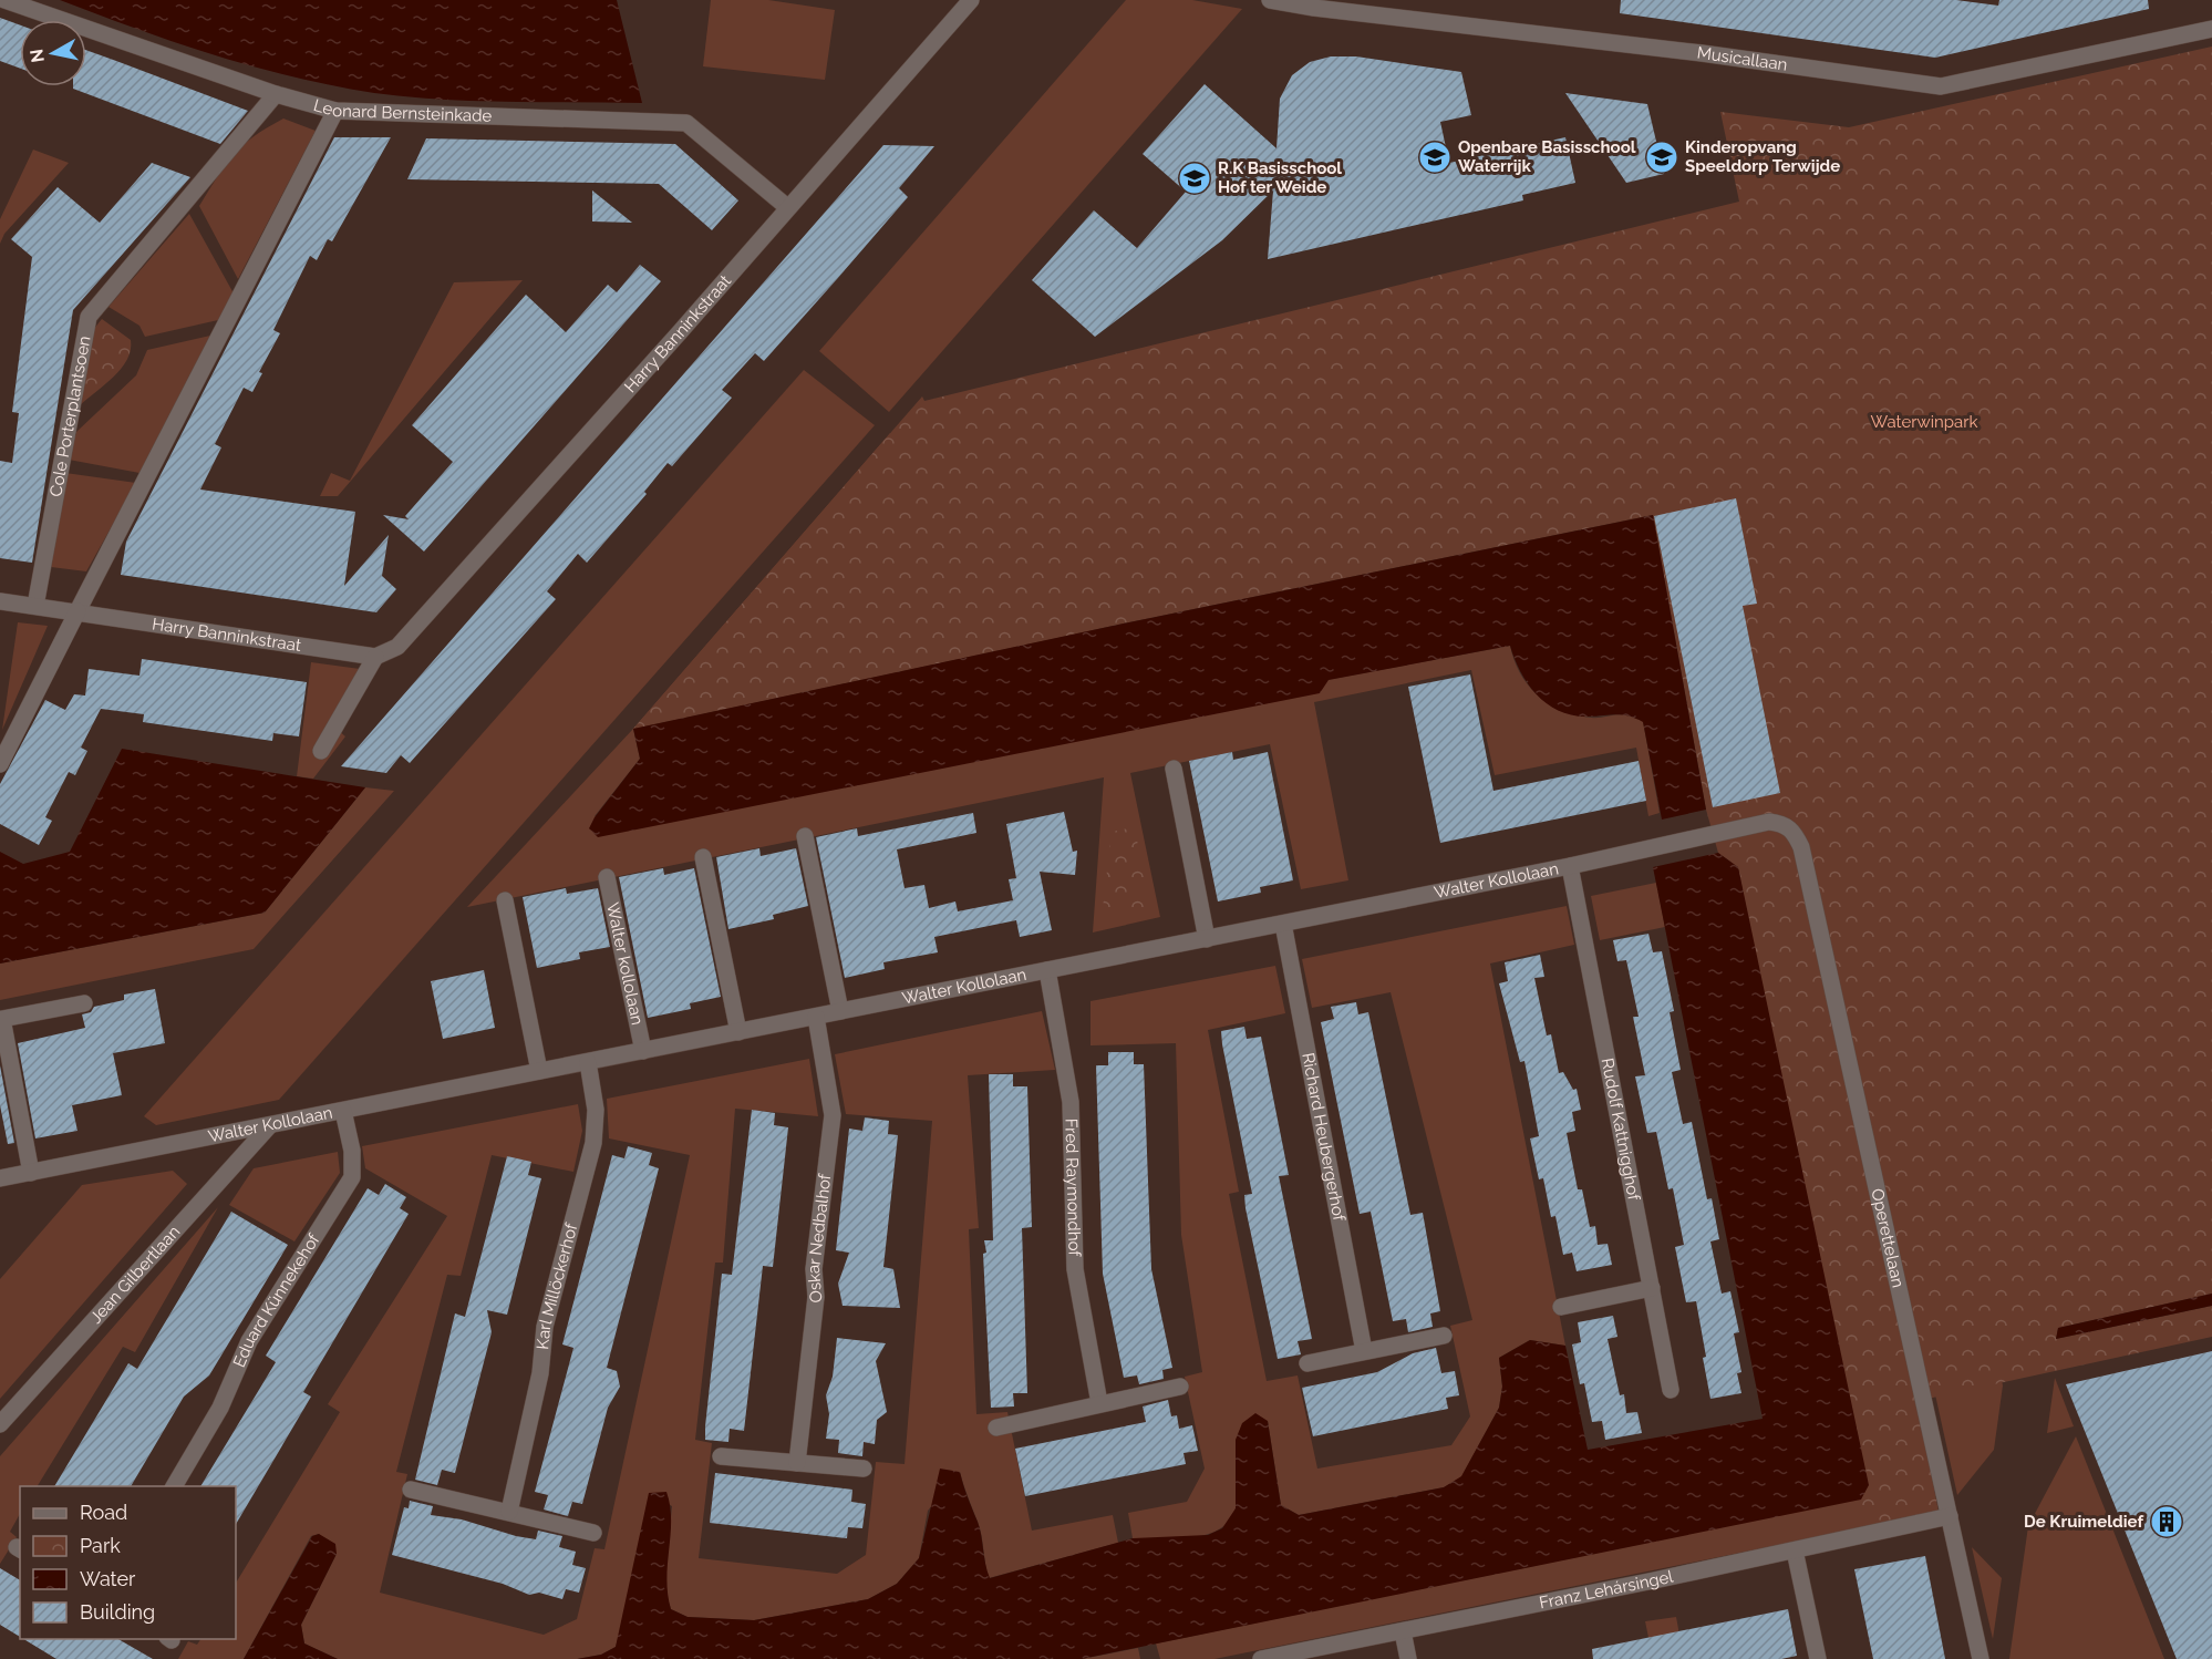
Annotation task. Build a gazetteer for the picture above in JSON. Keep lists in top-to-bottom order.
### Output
{
  "streets": {
    "street": [
      "Musicallaan",
      "Leonard Bernsteinkade",
      "Harry Banninkstraat",
      "Cole Porterplantsoen",
      "Walter Kollolaan",
      "Walter kollolaan",
      "Rudolf Kattnigghof",
      "Richard Heubergerhof",
      "Fred Raymondhof",
      "Operettelaan",
      "Oskar Nedbalhof",
      "Jean Gilbertlaan",
      "Karl Millöckerhof",
      "Eduard Künnekehof",
      "Franz Lehársingel"
    ]
  },
  "crossings": [
    ["Leonard Bernsteinkade", "Harry Banninkstraat"],
    ["Leonard Bernsteinkade", "Cole Porterplantsoen"],
    ["Harry Banninkstraat", "Cole Porterplantsoen"],
    ["Walter Kollolaan", "Walter kollolaan"],
    ["Walter Kollolaan", "Rudolf Kattnigghof"],
    ["Walter Kollolaan", "Richard Heubergerhof"],
    ["Walter Kollolaan", "Fred Raymondhof"],
    ["Walter Kollolaan", "Operettelaan"],
    ["Walter Kollolaan", "Oskar Nedbalhof"],
    ["Walter Kollolaan", "Jean Gilbertlaan"],
    ["Walter Kollolaan", "Karl Millöckerhof"],
    ["Walter Kollolaan", "Eduard Künnekehof"],
    ["Operettelaan", "Franz Lehársingel"]
  ],
  "parks": ["Waterwinpark"],
  "places": {
    "school or university": ["Openbare Basisschool Waterrijk", "Kinderopvang Speeldorp Terwijde", "R.K Basisschool Hof ter Weide"],
    "building": ["De Kruimeldief"]
  },
  "legend": [
    "Road",
    "Park",
    "Water",
    "Building"
  ],
  "north": "left"
}
